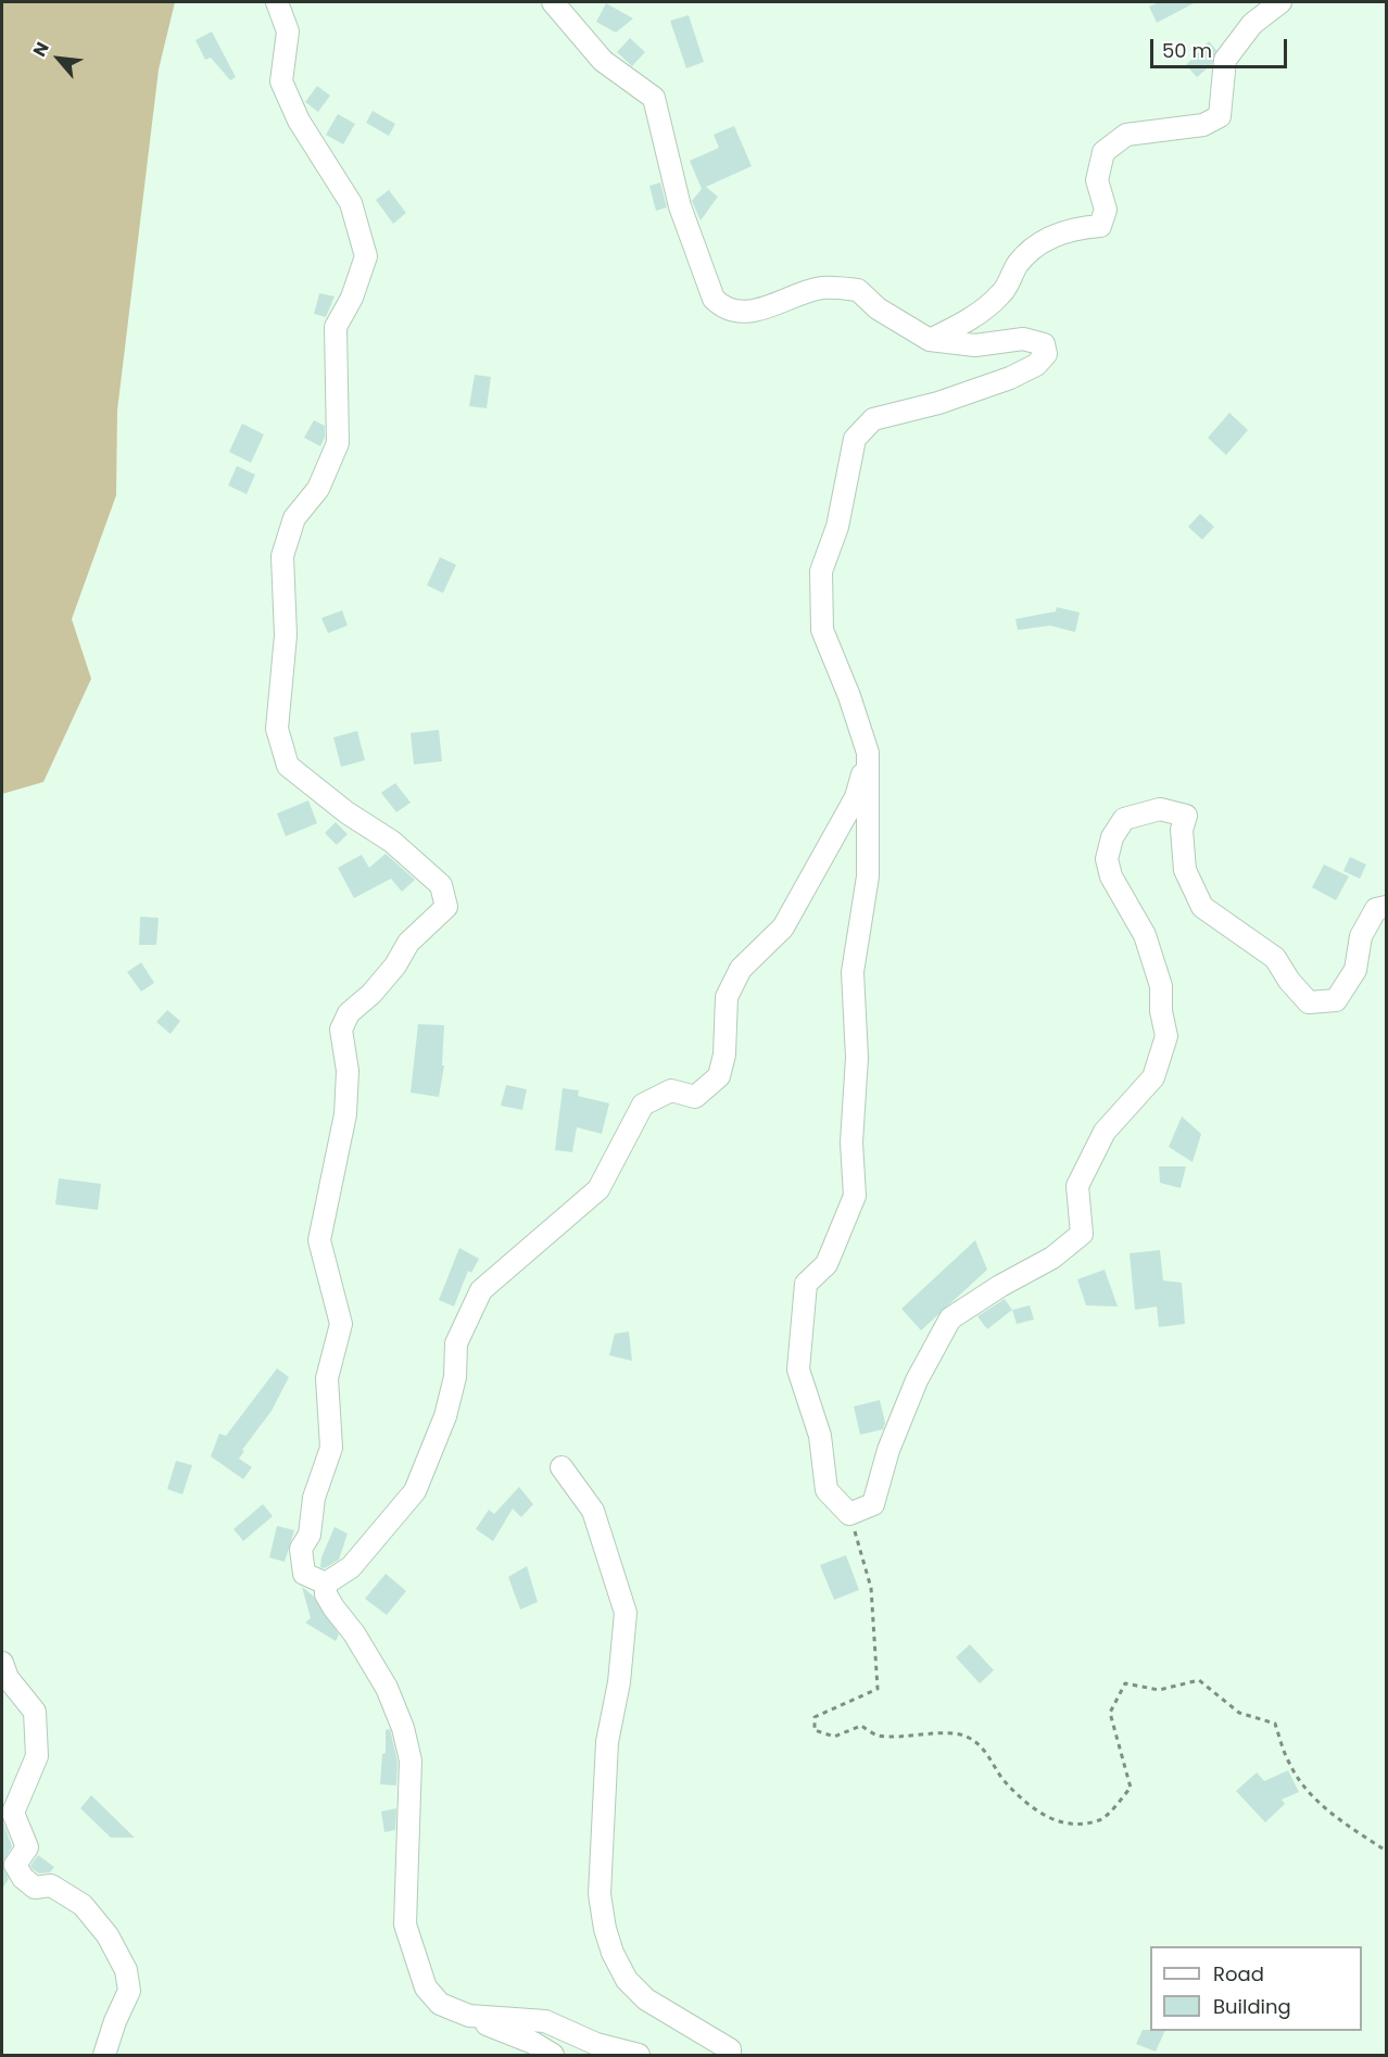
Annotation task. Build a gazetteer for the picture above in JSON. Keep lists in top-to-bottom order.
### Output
{
  "legend": ["Road", "Building"],
  "scale_bar": "50 m",
  "north": "top left"
}
